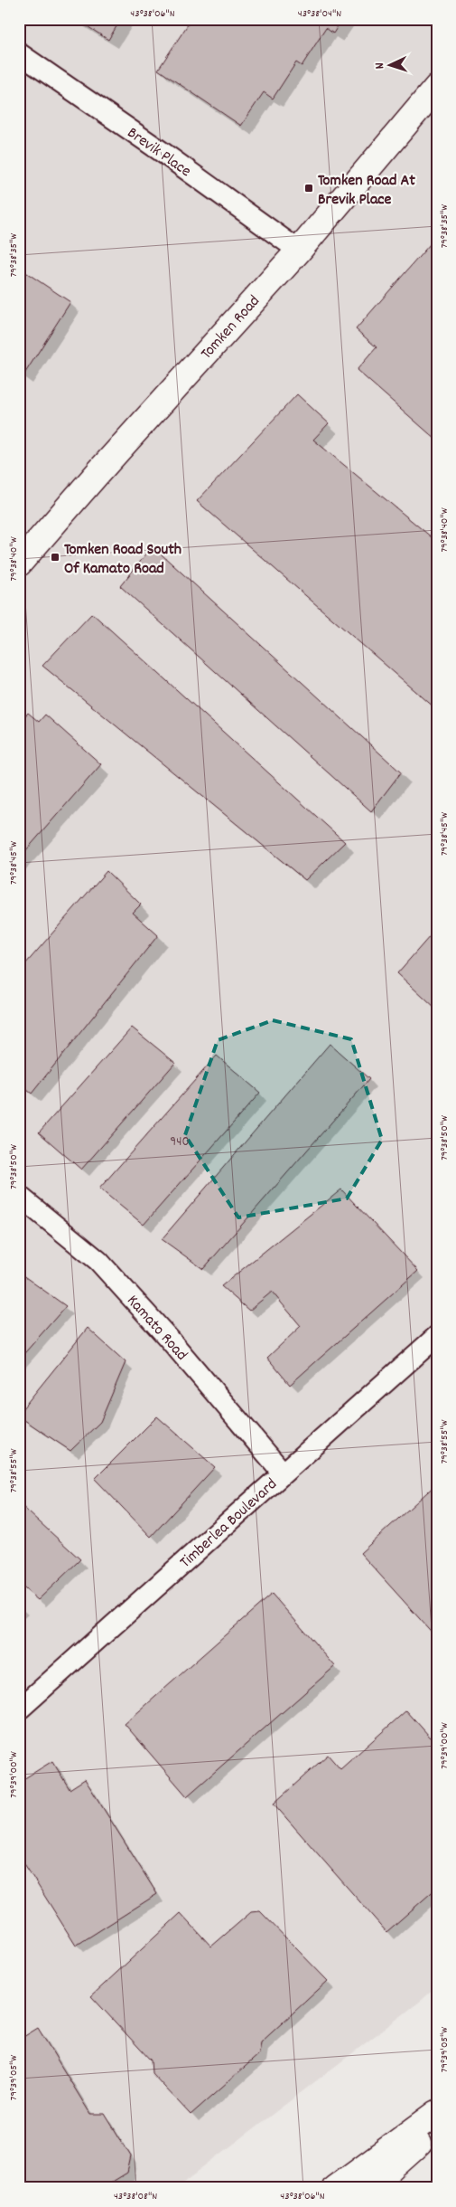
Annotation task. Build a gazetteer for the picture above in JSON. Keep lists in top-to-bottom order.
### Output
{
  "streets": {
    "main road": ["Tomken Road"],
    "street": ["Brevik Place", "Kamato Road", "Timberlea Boulevard"]
  },
  "crossings": [
    ["Brevik Place", "Tomken Road"],
    ["Kamato Road", "Timberlea Boulevard"]
  ],
  "places": {
    "transit": ["Tomken Road At Brevik Place", "Tomken Road South Of Kamato Road"]
  },
  "house_numbers": ["940"],
  "north": "left",
  "coordinates": [
    "43°38'06\"N",
    "43°38'04\"N",
    "79°38'35\"W",
    "79°38'40\"W",
    "79°38'45\"W",
    "79°38'50\"W",
    "79°38'55\"W",
    "79°39'00\"W",
    "79°39'05\"W",
    "43°38'08\"N"
  ]
}
